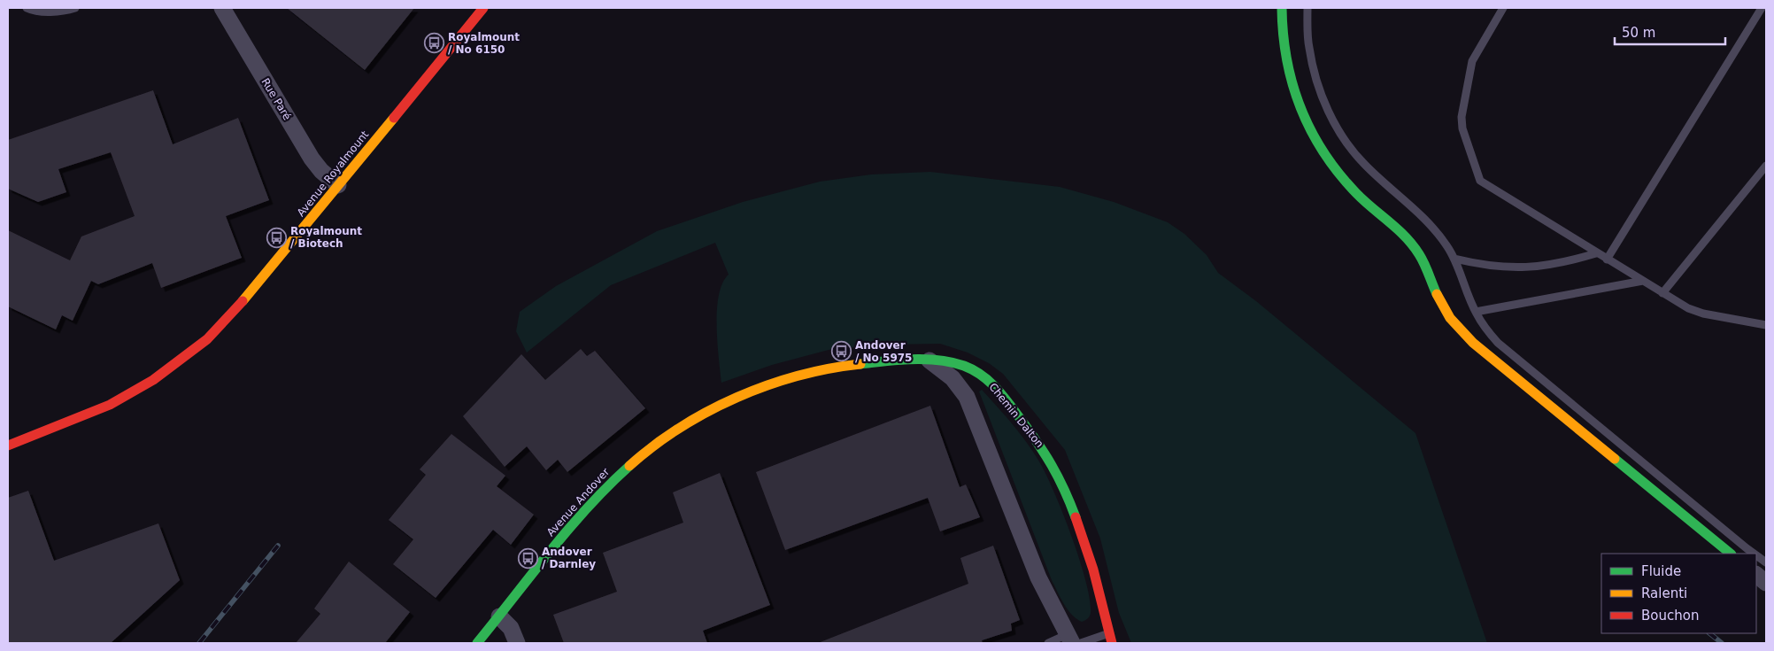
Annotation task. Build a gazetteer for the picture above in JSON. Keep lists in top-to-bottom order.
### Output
{
  "streets": {
    "street": [
      "Rue Paré",
      "Avenue Royalmount",
      "Chemin Dalton",
      "Avenue Andover"
    ]
  },
  "crossings": [
    ["Rue Paré", "Avenue Royalmount"],
    ["Chemin Dalton", "Avenue Andover"]
  ],
  "places": {
    "bus stop": [
      "Royalmount / No 6150",
      "Royalmount / Biotech",
      "Andover / No 5975",
      "Andover / Darnley"
    ]
  },
  "legend": ["Fluide", "Ralenti", "Bouchon"],
  "scale_bar": "50 m"
}
